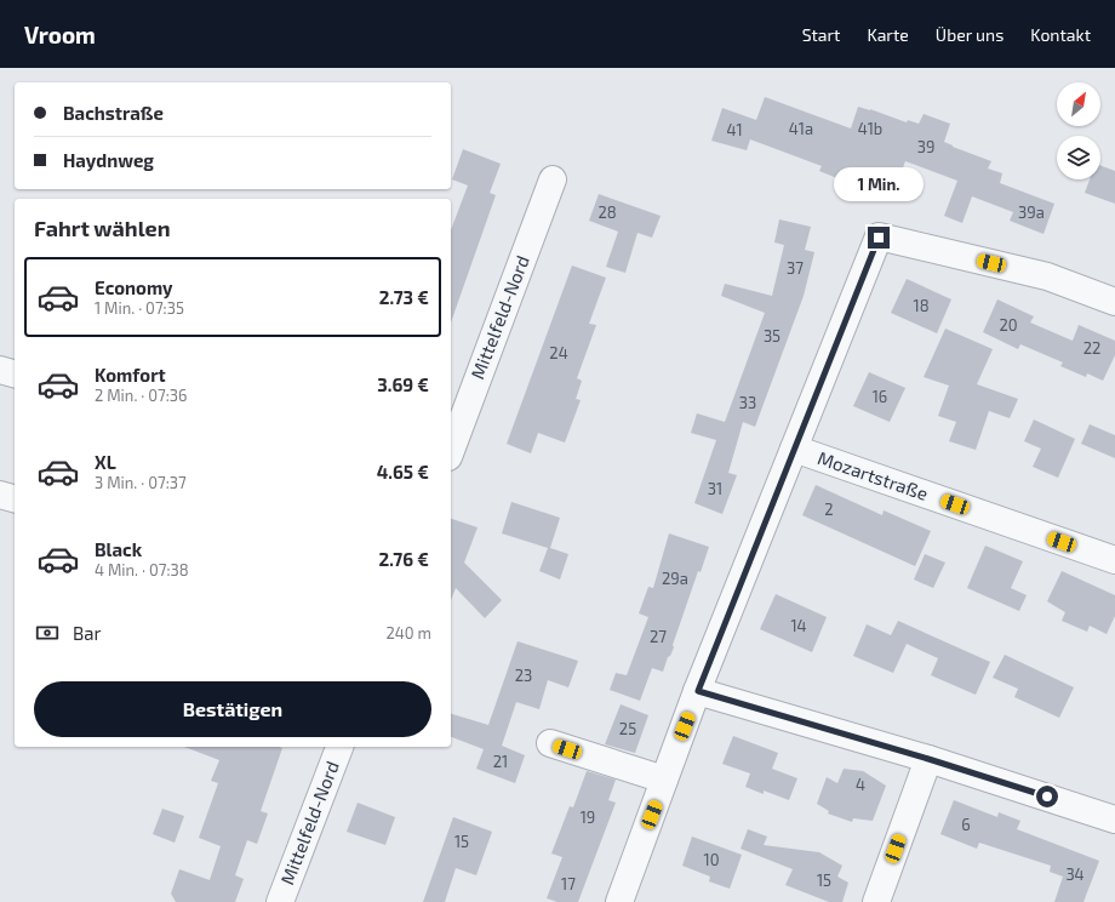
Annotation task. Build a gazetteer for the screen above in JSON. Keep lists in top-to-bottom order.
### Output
{
  "streets": {
    "street": ["Mittelfeld-Nord", "Mozartstraße"]
  },
  "house_numbers": [
    "41a",
    "41b",
    "41",
    "39",
    "28",
    "39a",
    "37",
    "18",
    "20",
    "35",
    "22",
    "24",
    "16",
    "33",
    "31",
    "2",
    "29a",
    "14",
    "27",
    "23",
    "25",
    "21",
    "4",
    "19",
    "6",
    "15",
    "10",
    "34",
    "15",
    "17"
  ],
  "north": "top right",
  "page": {
    "header": "Vroom",
    "nav": [
      "Start",
      "Karte",
      "Über uns",
      "Kontakt"
    ],
    "banner": ["Bachstraße", "Haydnweg"],
    "bubble": "1 Min.",
    "heading": "Fahrt wählen",
    "list": [
      {
        "name": "Economy",
        "note": "1 Min. · 07:35",
        "value": "2.73 €"
      },
      {
        "name": "Komfort",
        "note": "2 Min. · 07:36",
        "value": "3.69 €"
      },
      {
        "name": "XL",
        "note": "3 Min. · 07:37",
        "value": "4.65 €"
      },
      {
        "name": "Black",
        "note": "4 Min. · 07:38",
        "value": "2.76 €"
      }
    ],
    "pay": ["Bar", "240 m"],
    "buttons": "Bestätigen"
  }
}
